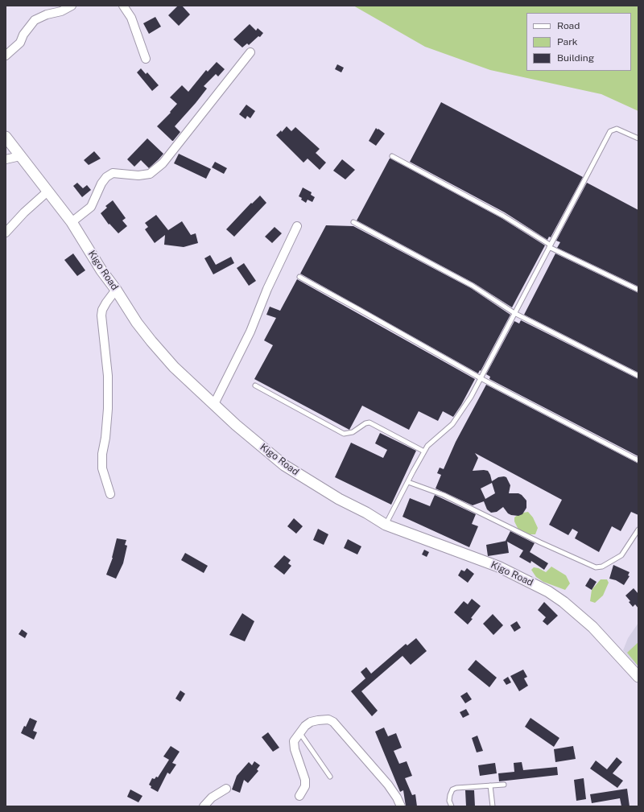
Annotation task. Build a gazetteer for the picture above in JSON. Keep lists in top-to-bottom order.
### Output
{
  "streets": {
    "street": ["Kigo Road"]
  },
  "legend": ["Road", "Park", "Building"]
}
